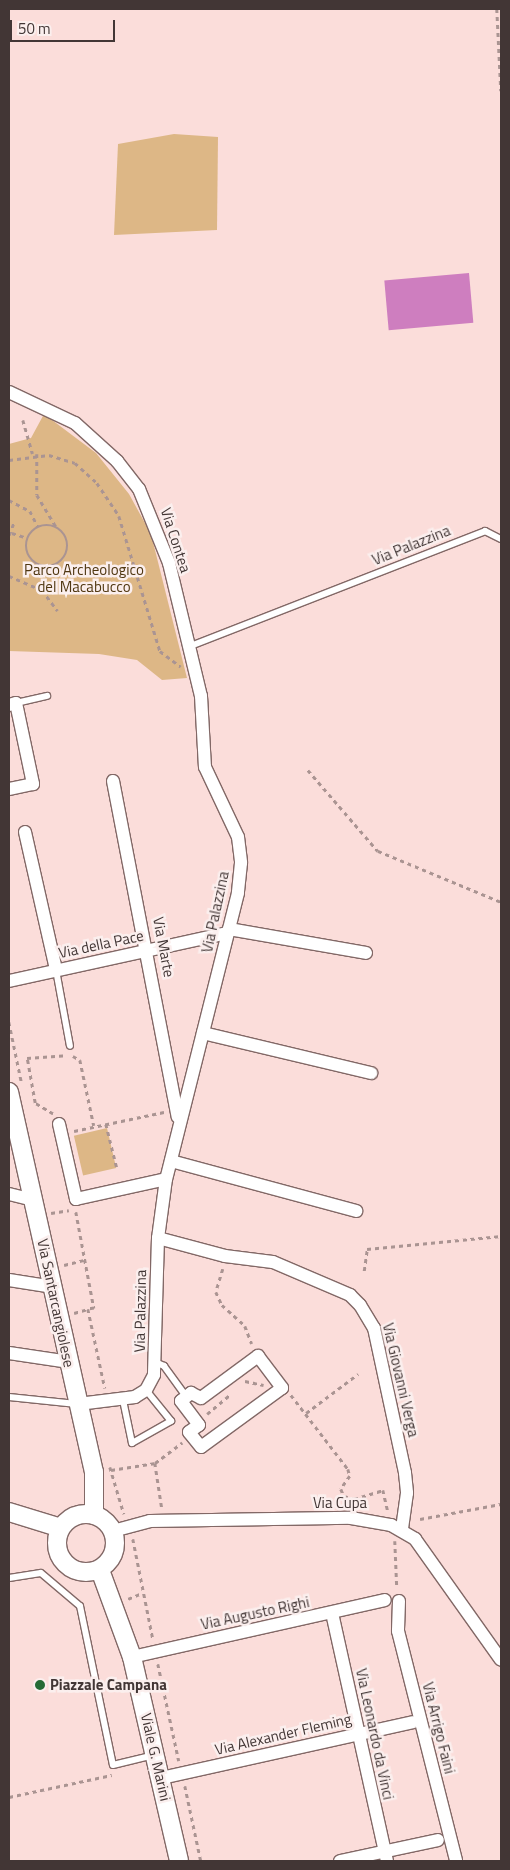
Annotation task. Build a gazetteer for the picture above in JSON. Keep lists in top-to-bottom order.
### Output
{
  "streets": {
    "main road": ["Via Santarcangiolese", "Viale G. Marini"],
    "street": [
      "Via Contea",
      "Via Palazzina",
      "Via della Pace",
      "Via Marte",
      "Via Giovanni Verga",
      "Via Cupa",
      "Via Augusto Righi",
      "Via Arrigo Faini",
      "Via Alexander Fleming",
      "Via Leonardo da Vinci"
    ]
  },
  "crossings": [
    ["Via Contea", "Via Palazzina"],
    ["Via Palazzina", "Via della Pace"],
    ["Via Palazzina", "Via Marte"],
    ["Via Palazzina", "Via Giovanni Verga"],
    ["Via della Pace", "Via Marte"],
    ["Via Santarcangiolese", "Via Cupa"],
    ["Via Santarcangiolese", "Viale G. Marini"],
    ["Via Giovanni Verga", "Via Cupa"],
    ["Via Cupa", "Viale G. Marini"],
    ["Via Augusto Righi", "Via Leonardo da Vinci"],
    ["Via Augusto Righi", "Viale G. Marini"],
    ["Via Alexander Fleming", "Via Leonardo da Vinci"],
    ["Via Alexander Fleming", "Viale G. Marini"]
  ],
  "parks": ["Parco Archeologico del Macabucco"],
  "places": ["Piazzale Campana"],
  "scale_bar": "50 m"
}
